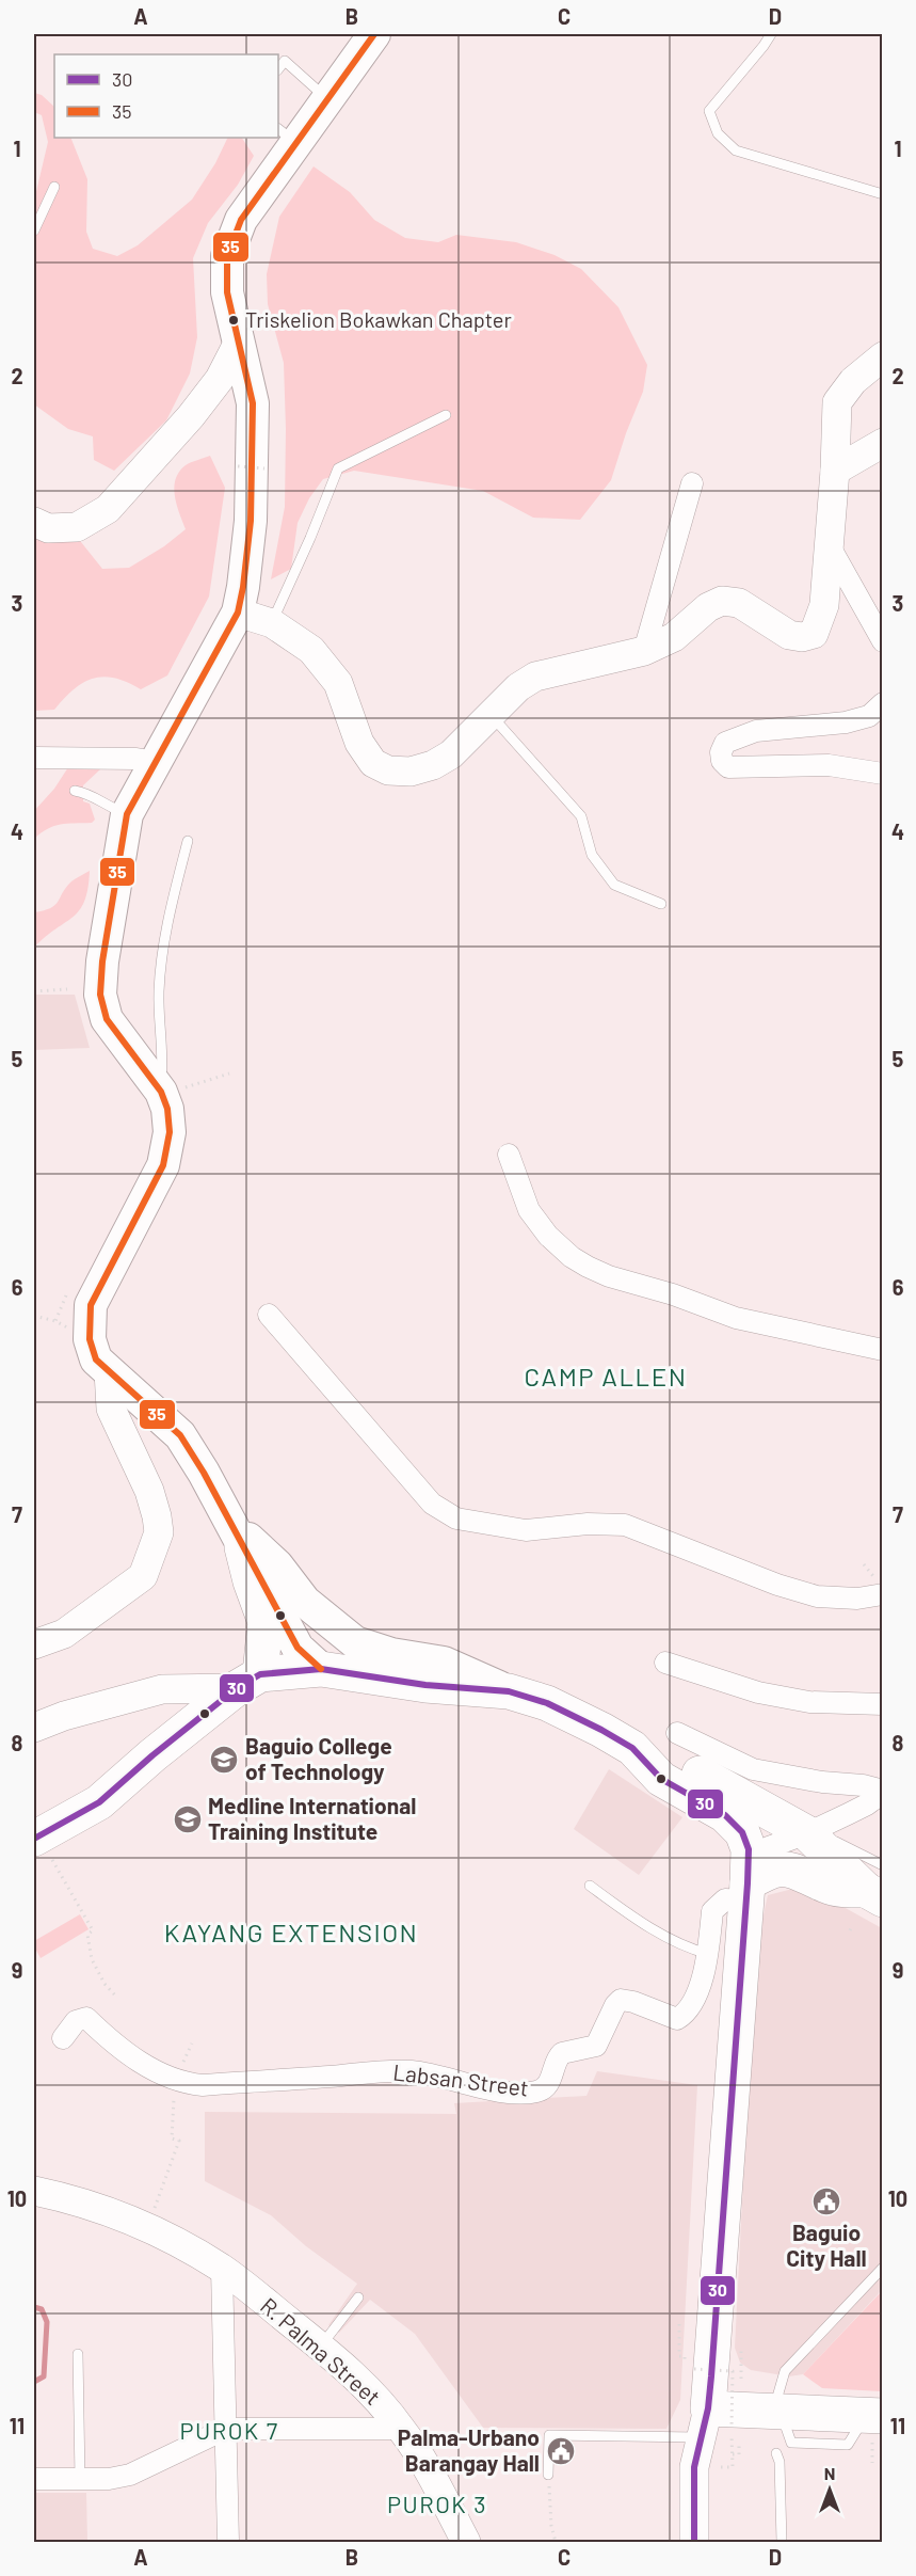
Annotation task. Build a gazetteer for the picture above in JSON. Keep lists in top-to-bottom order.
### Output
{
  "streets": {
    "street": ["Labsan Street", "R. Palma Street"]
  },
  "districts": [
    "CAMP ALLEN",
    "KAYANG EXTENSION",
    "PUROK 7",
    "PUROK 3"
  ],
  "places": {
    "other": ["Triskelion Bokawkan Chapter"],
    "school or university": ["Baguio College of Technology", "Medline International Training Institute"],
    "public building": ["Baguio City Hall", "Palma-Urbano Barangay Hall"]
  },
  "lines": ["transit line 35", "transit line 30"],
  "legend": ["30", "35"],
  "north": "top",
  "grid": {
    "columns": [
      "A",
      "B",
      "C",
      "D"
    ],
    "rows": [
      "1",
      "2",
      "3",
      "4",
      "5",
      "6",
      "7",
      "8",
      "9",
      "10",
      "11"
    ]
  }
}
